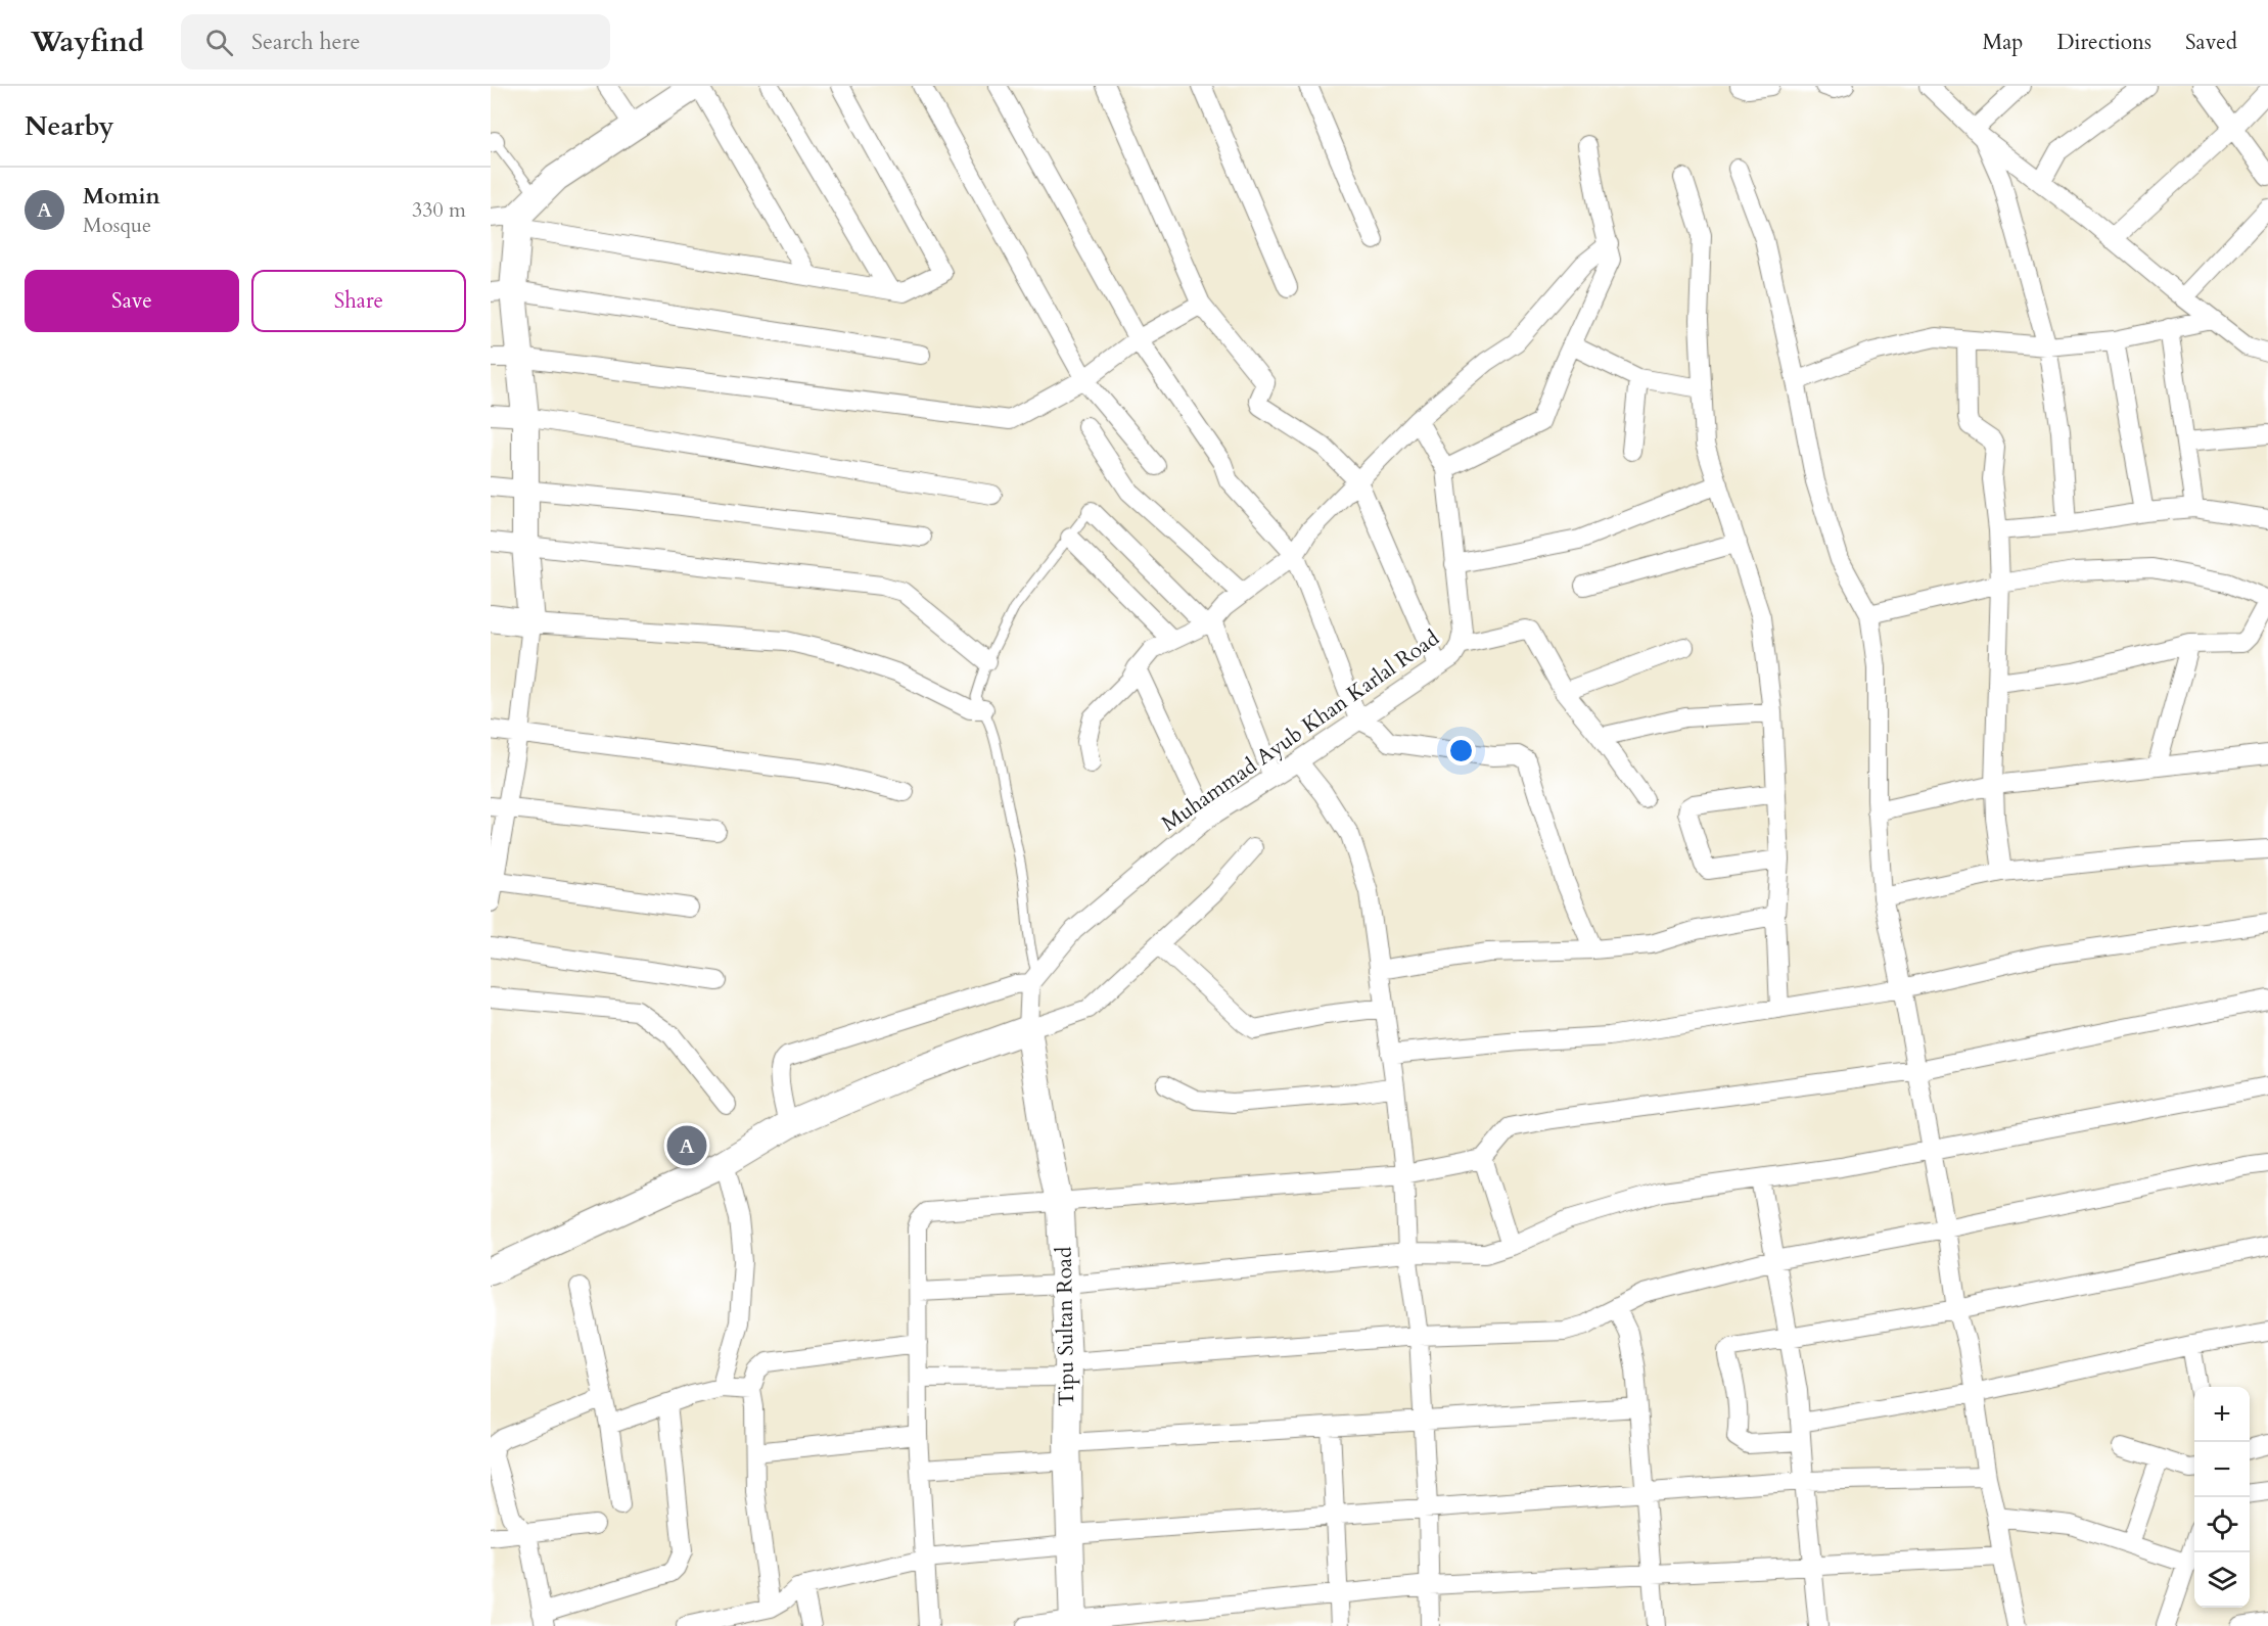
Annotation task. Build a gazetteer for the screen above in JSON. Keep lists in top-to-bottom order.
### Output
{
  "streets": {
    "main road": ["Tipu Sultan Road"],
    "street": ["Muhammad Ayub Khan Karlal Road"]
  },
  "page": {
    "header": "Wayfind",
    "search": "Search here",
    "nav": ["Map", "Directions", "Saved"],
    "heading": "Nearby",
    "list": [
      {
        "mark": "A",
        "name": "Momin",
        "note": "Mosque",
        "value": "330 m"
      }
    ],
    "buttons": ["Save", "Share"],
    "pins": "A",
    "map_buttons": ["+", "−"]
  }
}
